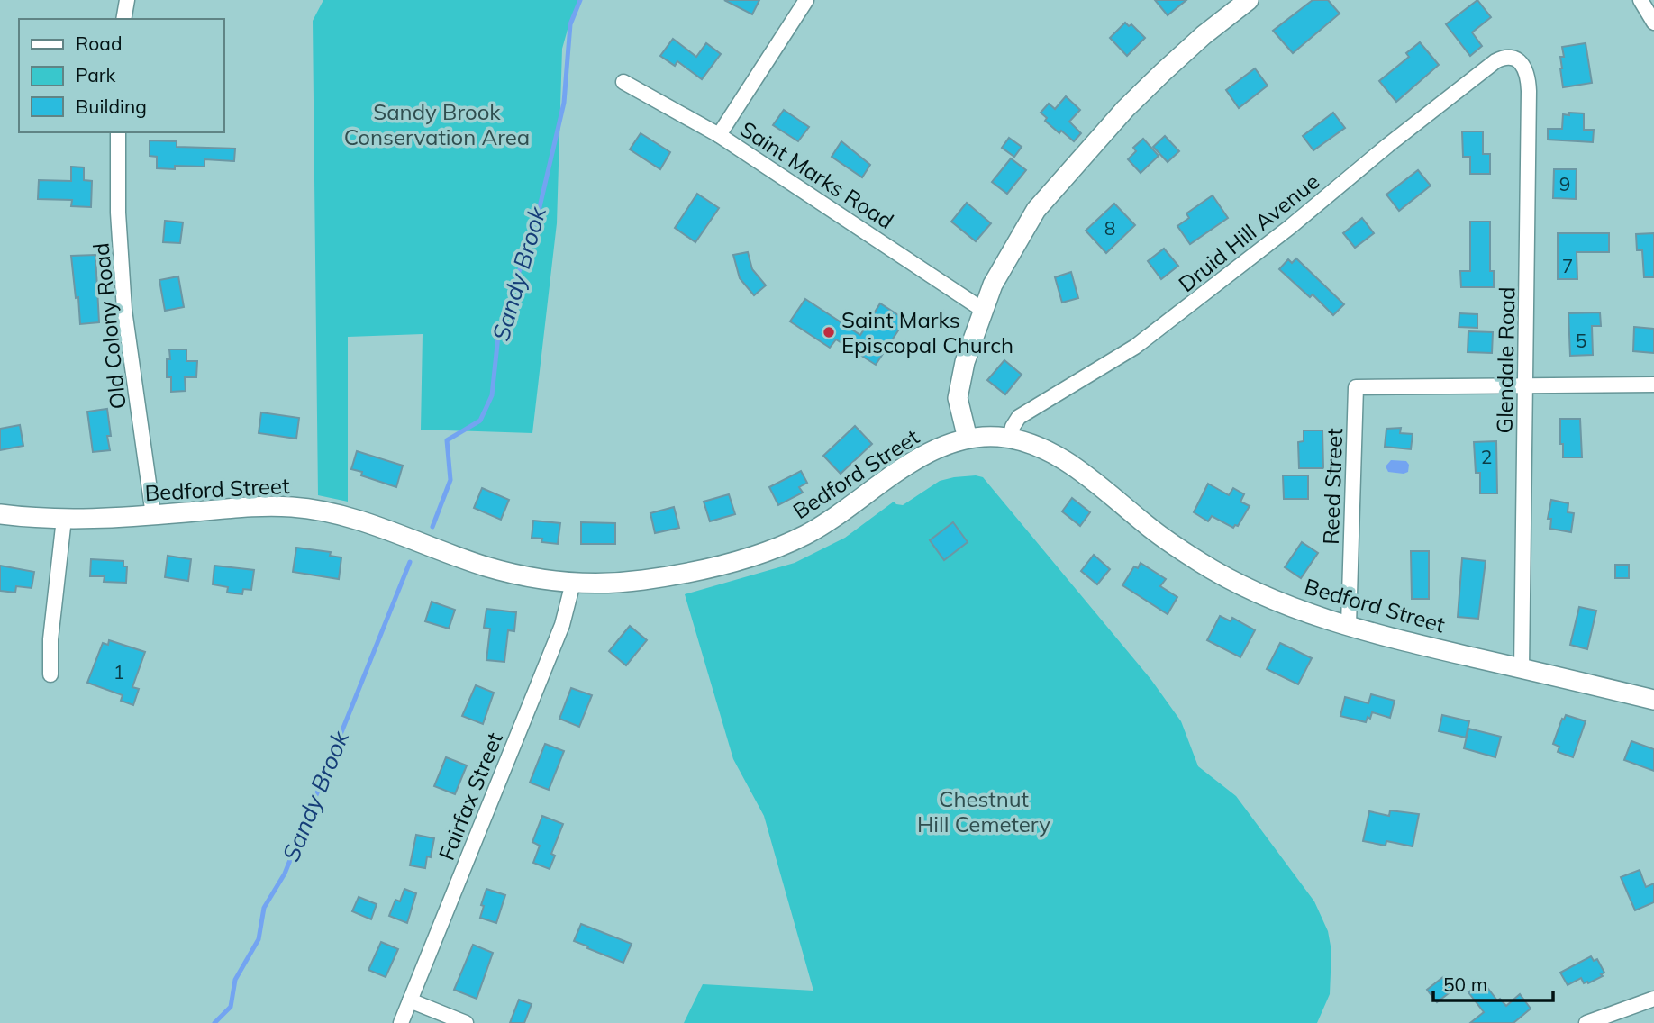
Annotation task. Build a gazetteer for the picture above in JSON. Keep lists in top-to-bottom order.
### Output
{
  "streets": {
    "main road": ["Bedford Street"],
    "street": [
      "Saint Marks Road",
      "Druid Hill Avenue",
      "Old Colony Road",
      "Glendale Road",
      "Reed Street",
      "Fairfax Street"
    ]
  },
  "crossings": [
    ["Druid Hill Avenue", "Glendale Road"],
    ["Druid Hill Avenue", "Bedford Street"],
    ["Old Colony Road", "Bedford Street"],
    ["Glendale Road", "Bedford Street"],
    ["Glendale Road", "Reed Street"],
    ["Bedford Street", "Reed Street"],
    ["Bedford Street", "Fairfax Street"]
  ],
  "water": ["Sandy Brook"],
  "parks": ["Sandy Brook Conservation Area", "Chestnut Hill Cemetery"],
  "places": ["Saint Marks Episcopal Church"],
  "house_numbers": [
    "9",
    "8",
    "7",
    "5",
    "2",
    "1"
  ],
  "legend": ["Road", "Park", "Building"],
  "scale_bar": "50 m"
}
